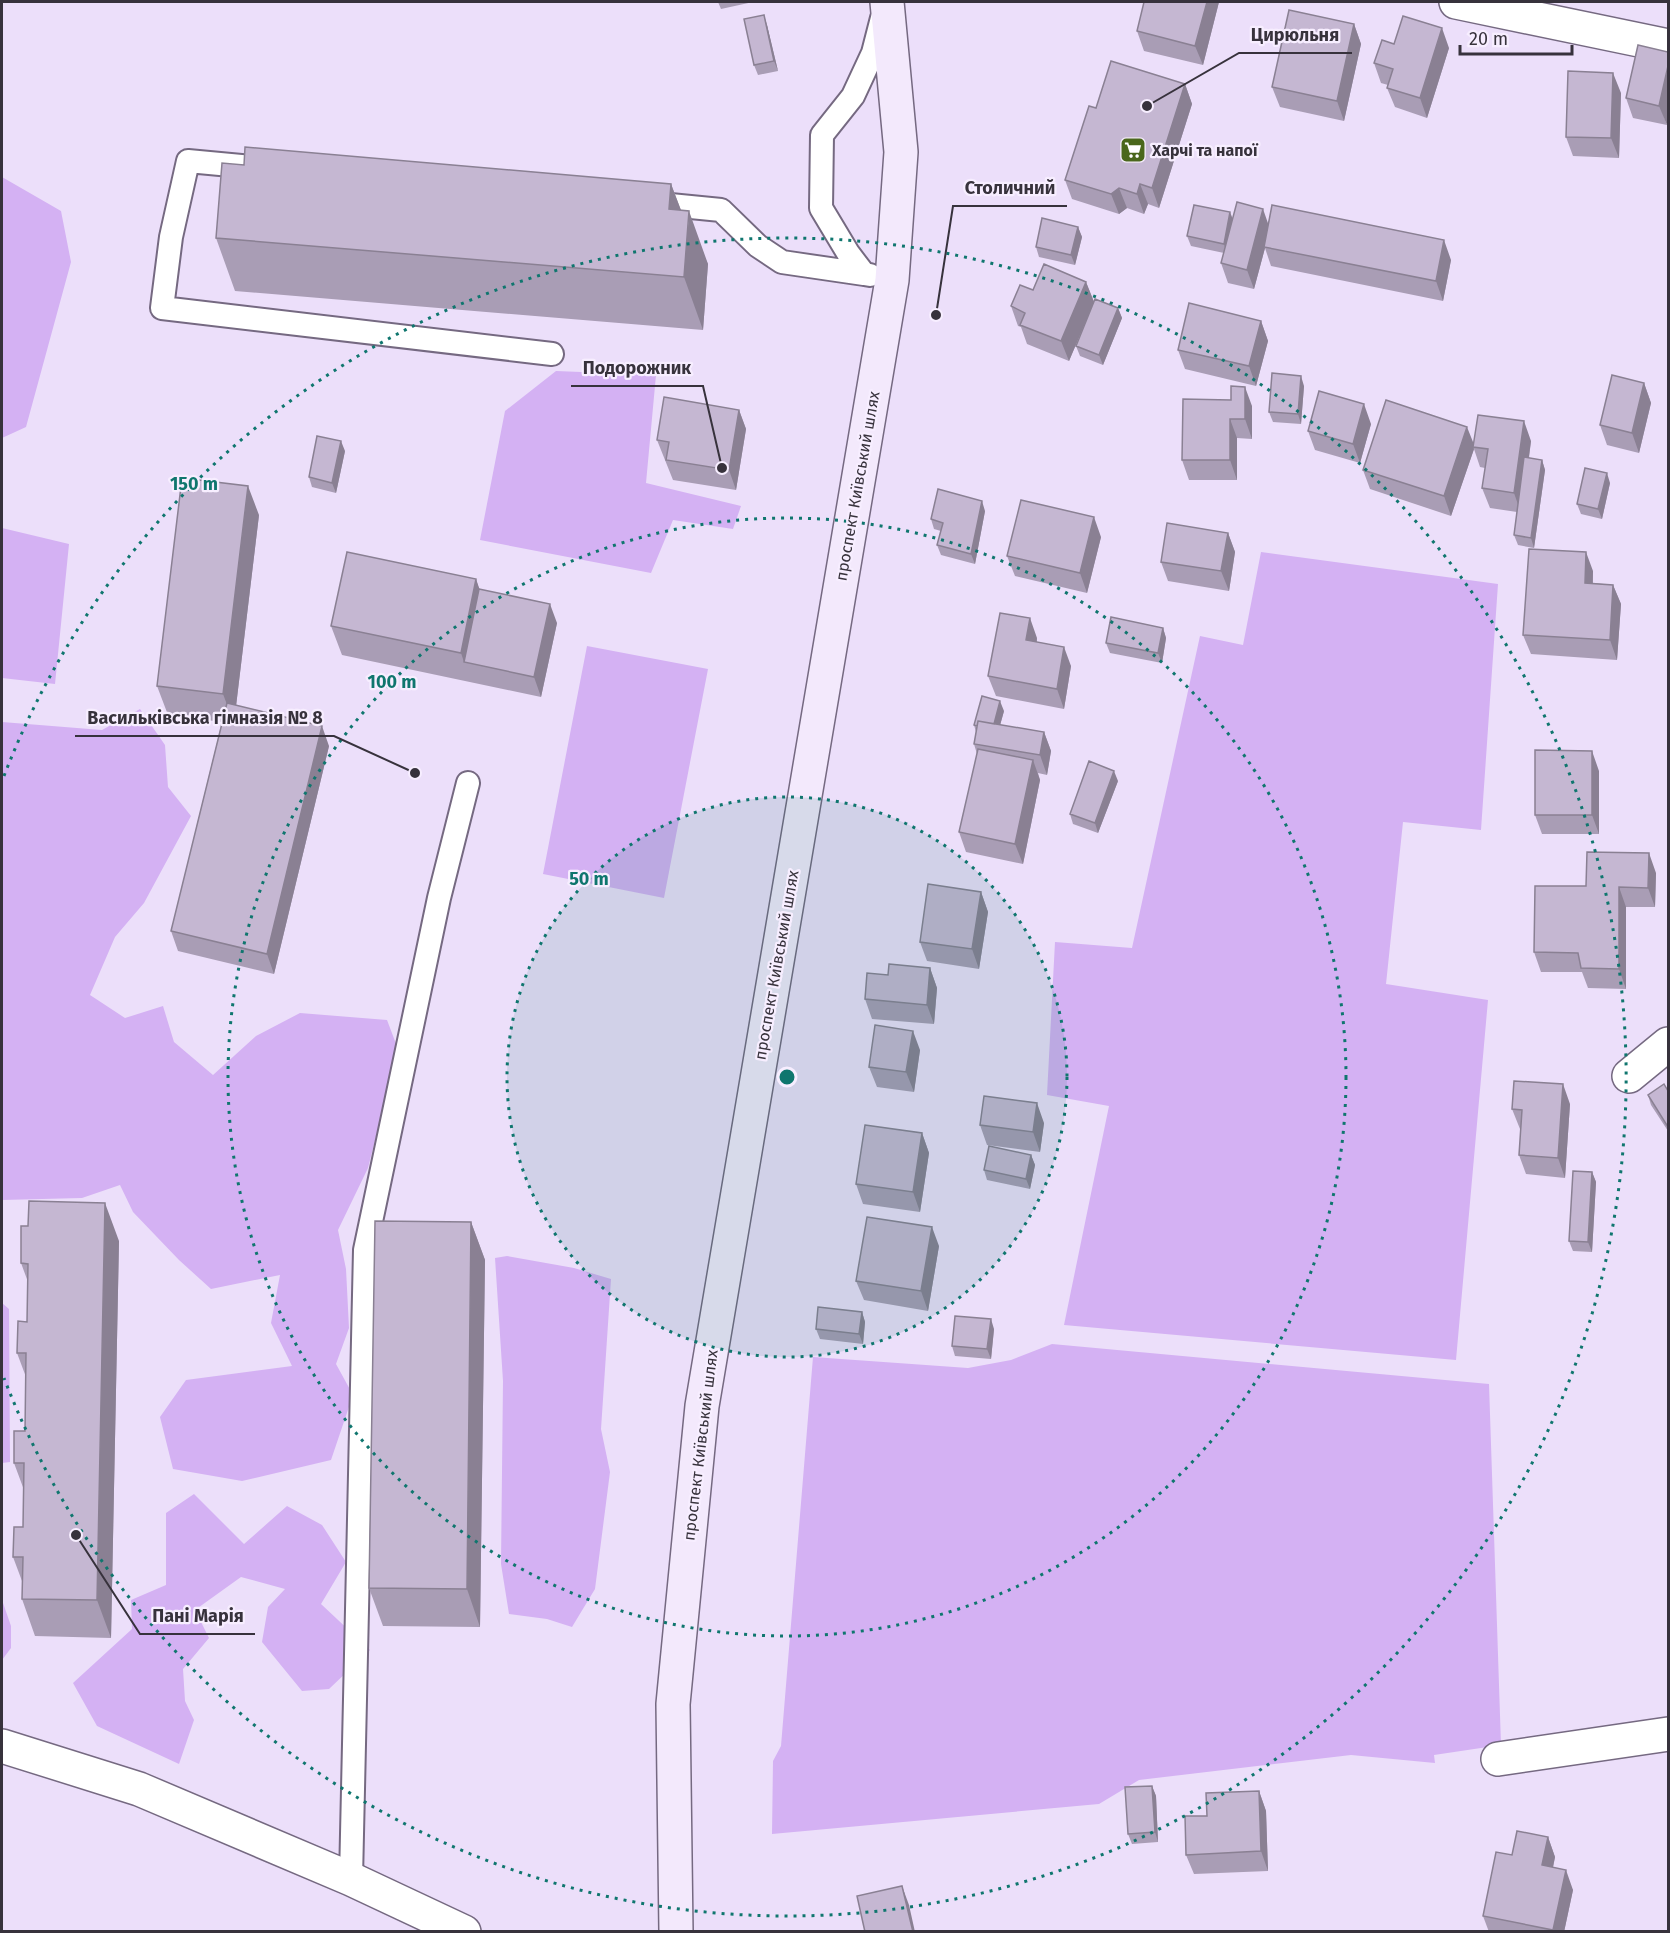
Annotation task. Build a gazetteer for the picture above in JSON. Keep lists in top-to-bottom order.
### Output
{
  "streets": {
    "main road": ["проспект Київський шлях"]
  },
  "places": {
    "other": [
      "Цирюльня",
      "Столичний",
      "Подорожник",
      "Васильківська гімназія № 8",
      "Панi Марiя"
    ],
    "supermarket": ["Харчі та напої"]
  },
  "scale_bar": "20 m",
  "rings": ["150 m", "100 m", "50 m"]
}
